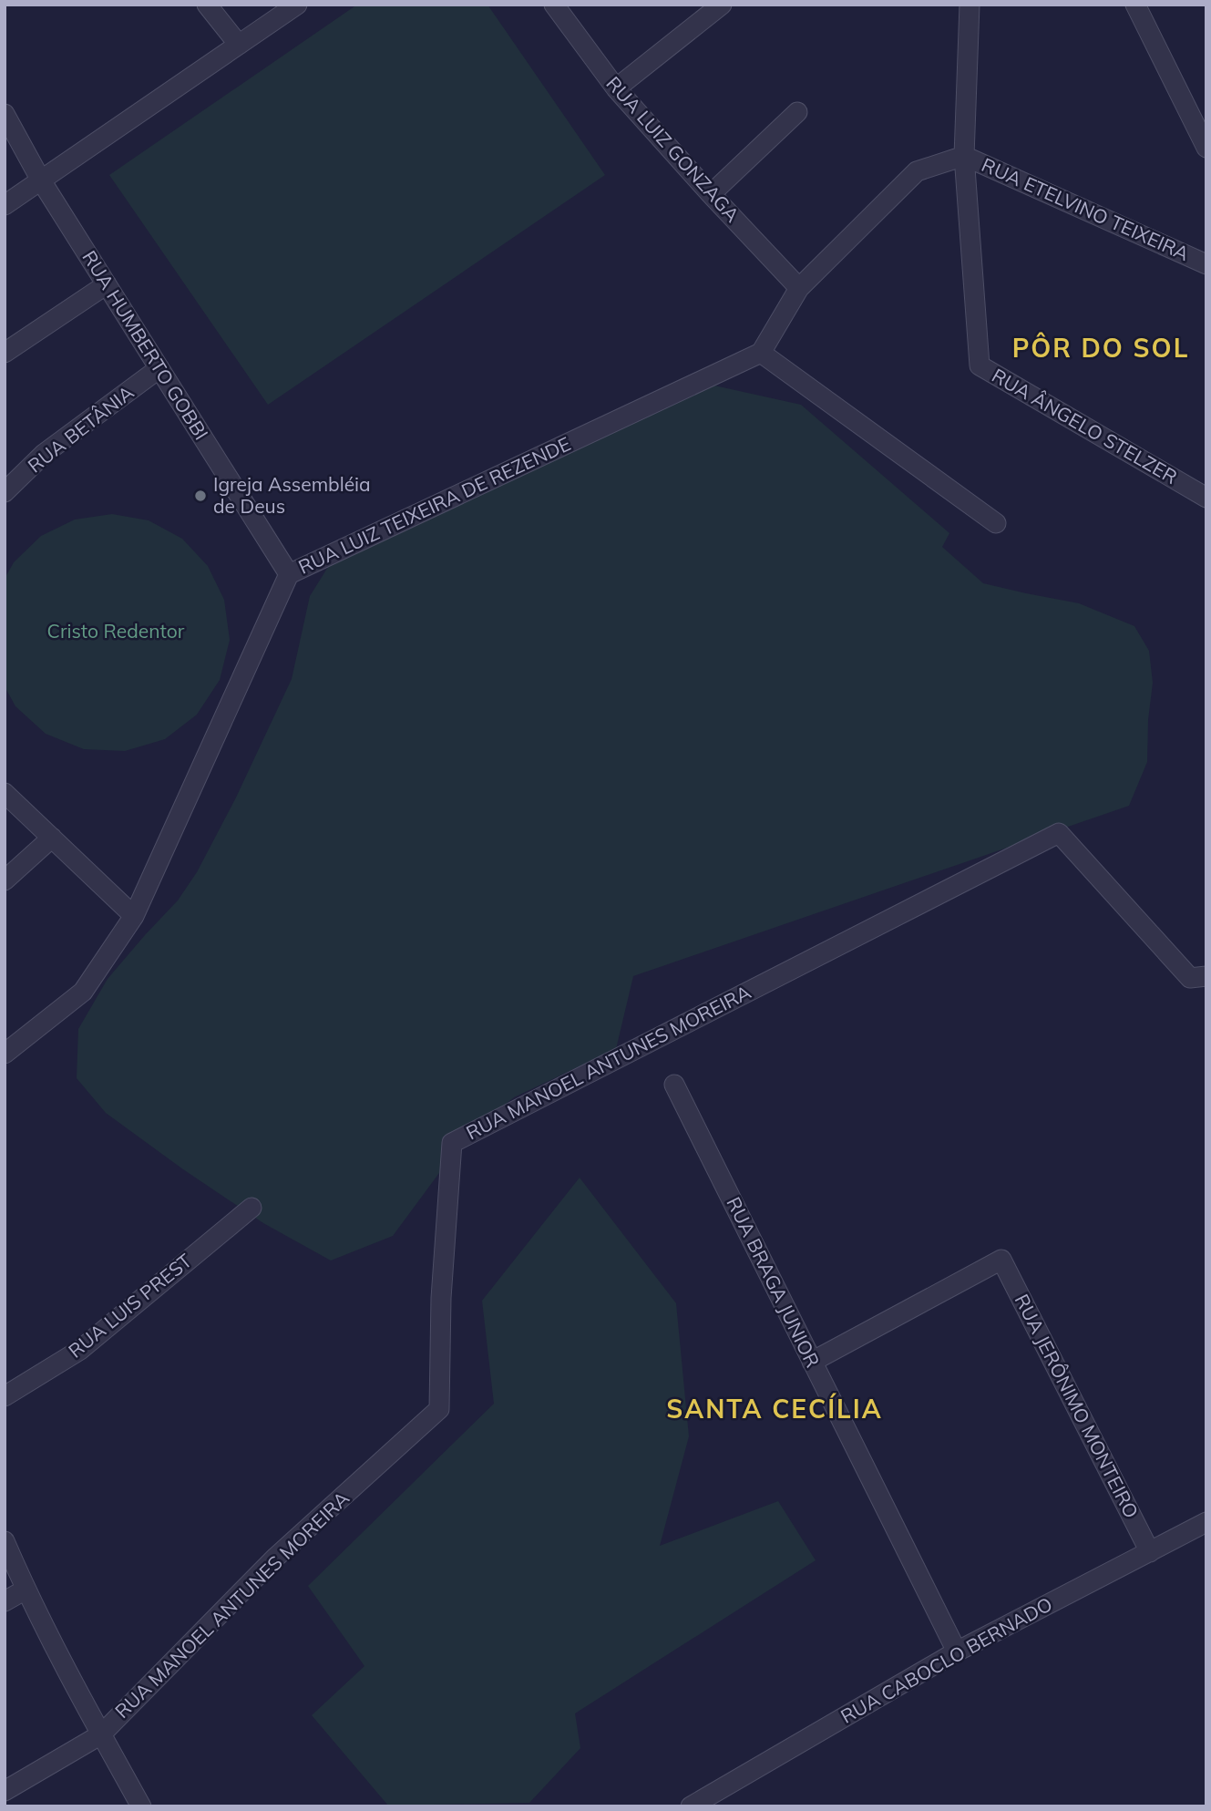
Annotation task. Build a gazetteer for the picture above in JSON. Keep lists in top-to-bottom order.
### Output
{
  "streets": {
    "street": [
      "RUA LUIZ GONZAGA",
      "RUA ETELVINO TEIXEIRA",
      "RUA HUMBERTO GOBBI",
      "RUA ÂNGELO STELZER",
      "RUA BETÂNIA",
      "RUA LUIZ TEIXEIRA DE REZENDE",
      "RUA MANOEL ANTUNES MOREIRA",
      "RUA BRAGA JUNIOR",
      "RUA LUIS PREST",
      "RUA JERÔNIMO MONTEIRO",
      "RUA CABOCLO BERNADO"
    ]
  },
  "crossings": [
    ["RUA ETELVINO TEIXEIRA", "RUA ÂNGELO STELZER"],
    ["RUA HUMBERTO GOBBI", "RUA BETÂNIA"],
    ["RUA HUMBERTO GOBBI", "RUA LUIZ TEIXEIRA DE REZENDE"],
    ["RUA BRAGA JUNIOR", "RUA JERÔNIMO MONTEIRO"],
    ["RUA BRAGA JUNIOR", "RUA CABOCLO BERNADO"],
    ["RUA JERÔNIMO MONTEIRO", "RUA CABOCLO BERNADO"]
  ],
  "districts": ["PÔR DO SOL", "SANTA CECÍLIA"],
  "parks": ["Cristo Redentor"],
  "places": ["Igreja Assembléia de Deus"]
}
